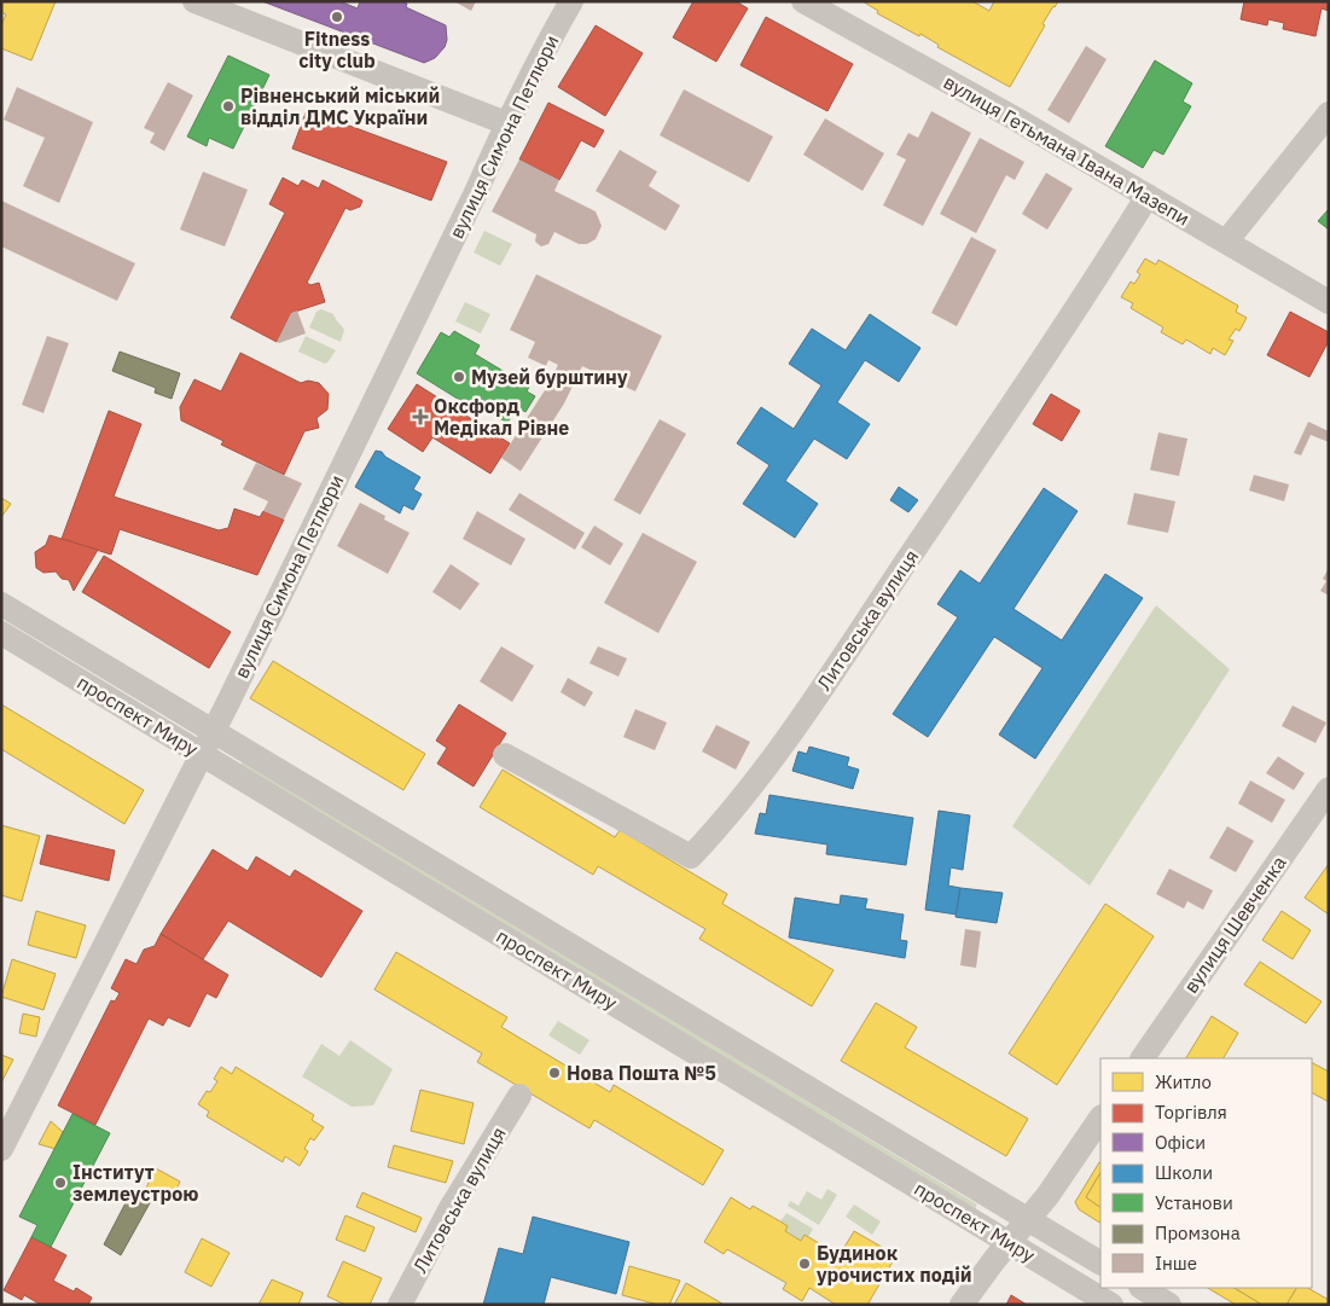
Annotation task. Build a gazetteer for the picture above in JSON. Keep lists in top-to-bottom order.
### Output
{
  "streets": {
    "street": [
      "вулиця Симона Петлюри",
      "вулиця Гетьмана Івана Мазепи",
      "Литовська вулиця",
      "проспект Миру",
      "вулиця Шевченка"
    ]
  },
  "crossings": [
    ["вулиця Симона Петлюри", "проспект Миру"],
    ["вулиця Гетьмана Івана Мазепи", "Литовська вулиця"]
  ],
  "places": {
    "other": [
      "Fitness city club",
      "Рівненський міський відділ ДМС України",
      "Музей бурштину",
      "Нова Пошта №5",
      "Інститут землеустрою",
      "Будинок урочистих подій"
    ],
    "health": ["Оксфорд Медікал Рівне"]
  },
  "legend": [
    "Житло",
    "Торгівля",
    "Офіси",
    "Школи",
    "Установи",
    "Промзона",
    "Інше"
  ]
}
